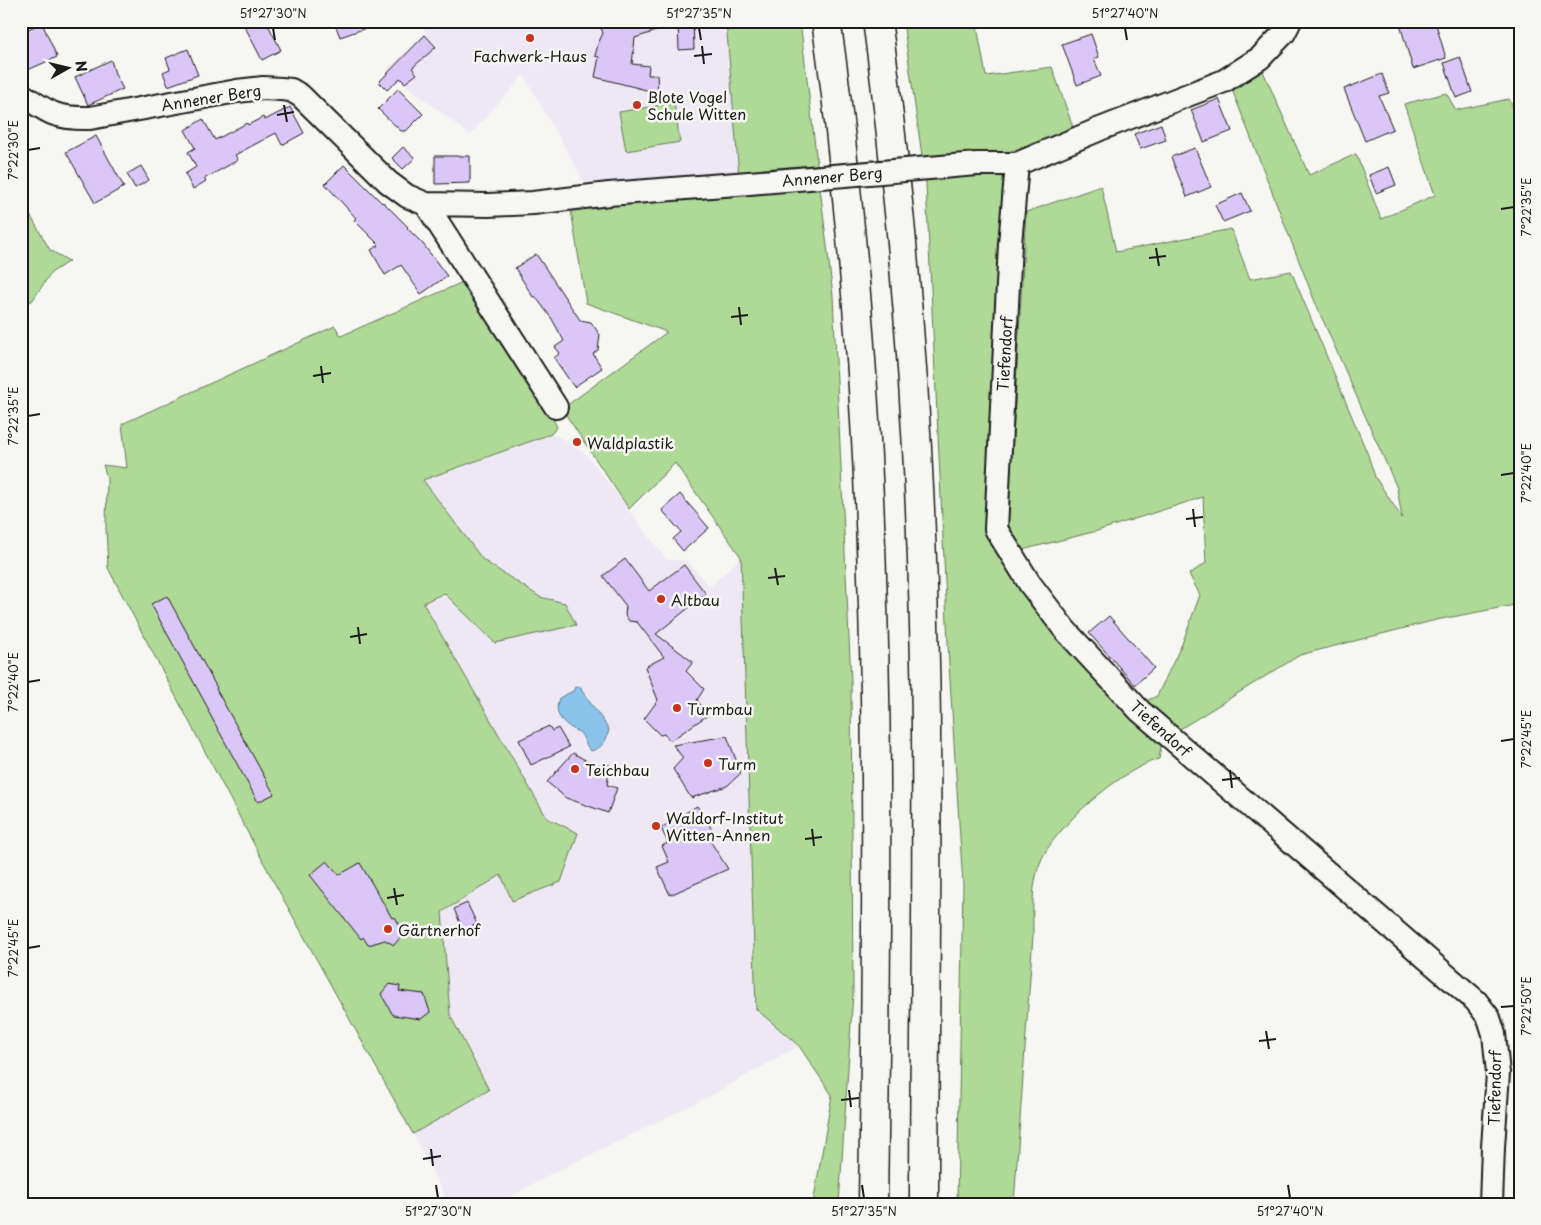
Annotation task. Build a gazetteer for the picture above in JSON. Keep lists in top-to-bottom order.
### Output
{
  "streets": {
    "street": ["Annener Berg", "Tiefendorf"]
  },
  "crossings": [
    ["Annener Berg", "Tiefendorf"]
  ],
  "places": [
    "Fachwerk-Haus",
    "Blote Vogel Schule Witten",
    "Waldplastik",
    "Altbau",
    "Turmbau",
    "Turm",
    "Teichbau",
    "Waldorf-Institut Witten-Annen",
    "Gärtnerhof"
  ],
  "north": "right",
  "coordinates": [
    "51°27'30\"N",
    "51°27'35\"N",
    "51°27'40\"N",
    "7°22'30\"E",
    "7°22'35\"E",
    "7°22'40\"E",
    "7°22'45\"E",
    "7°22'50\"E"
  ]
}
